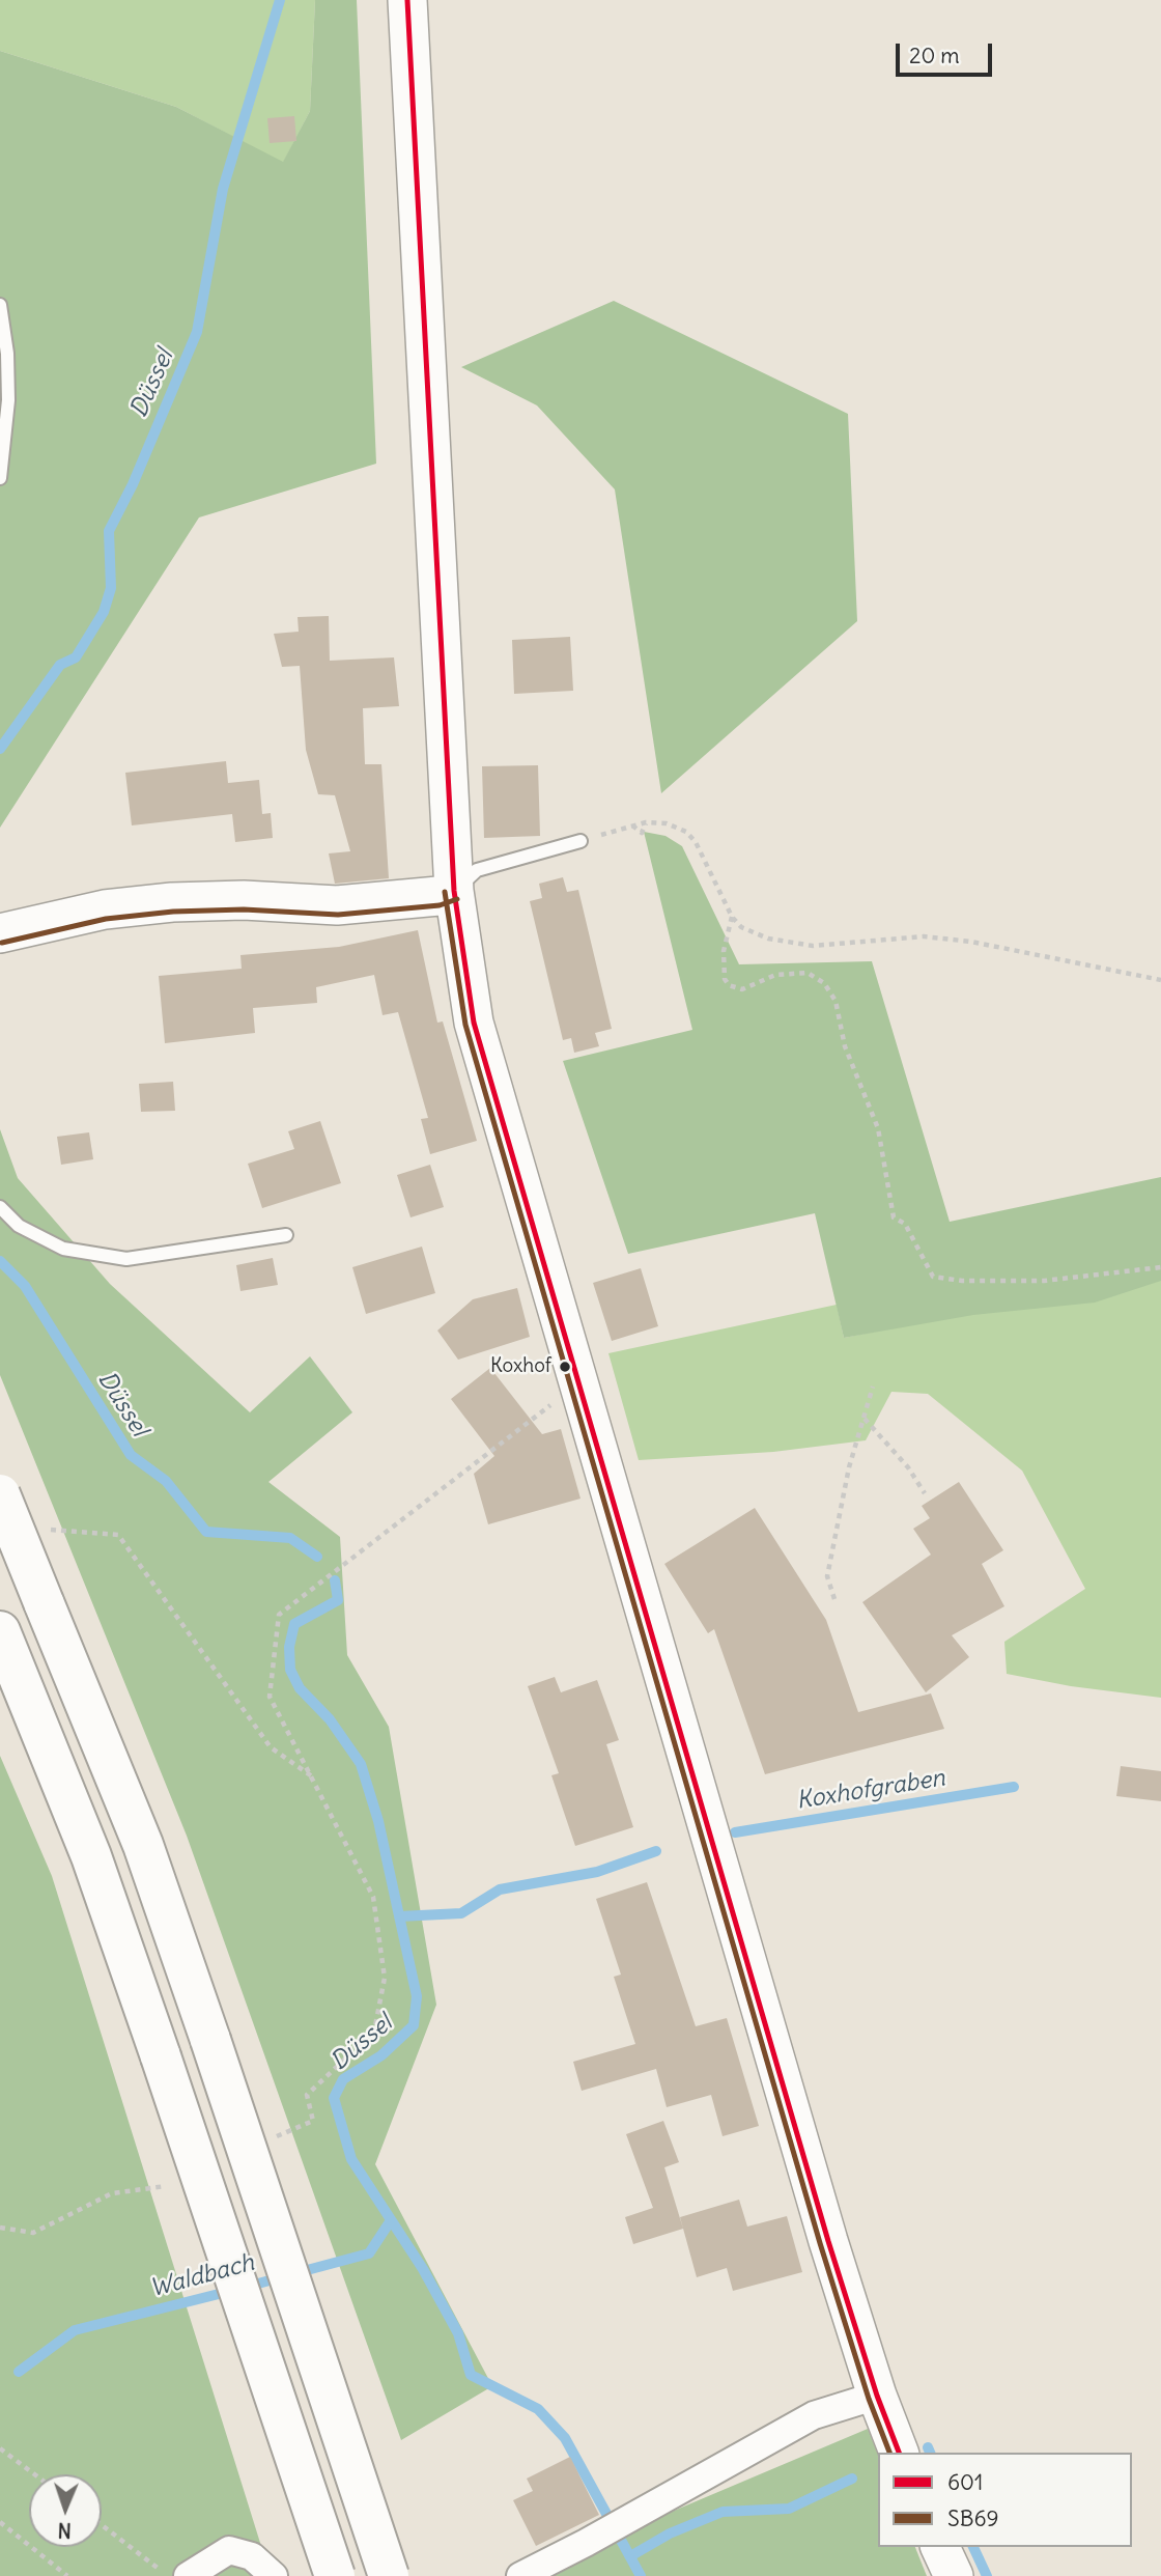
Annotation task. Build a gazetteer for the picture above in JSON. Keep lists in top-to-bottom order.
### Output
{
  "water": ["Düssel", "Koxhofgraben", "Waldbach"],
  "places": ["Koxhof"],
  "lines": ["transit line 601", "transit line SB69"],
  "legend": ["601", "SB69"],
  "scale_bar": "20 m",
  "north": "bottom"
}
